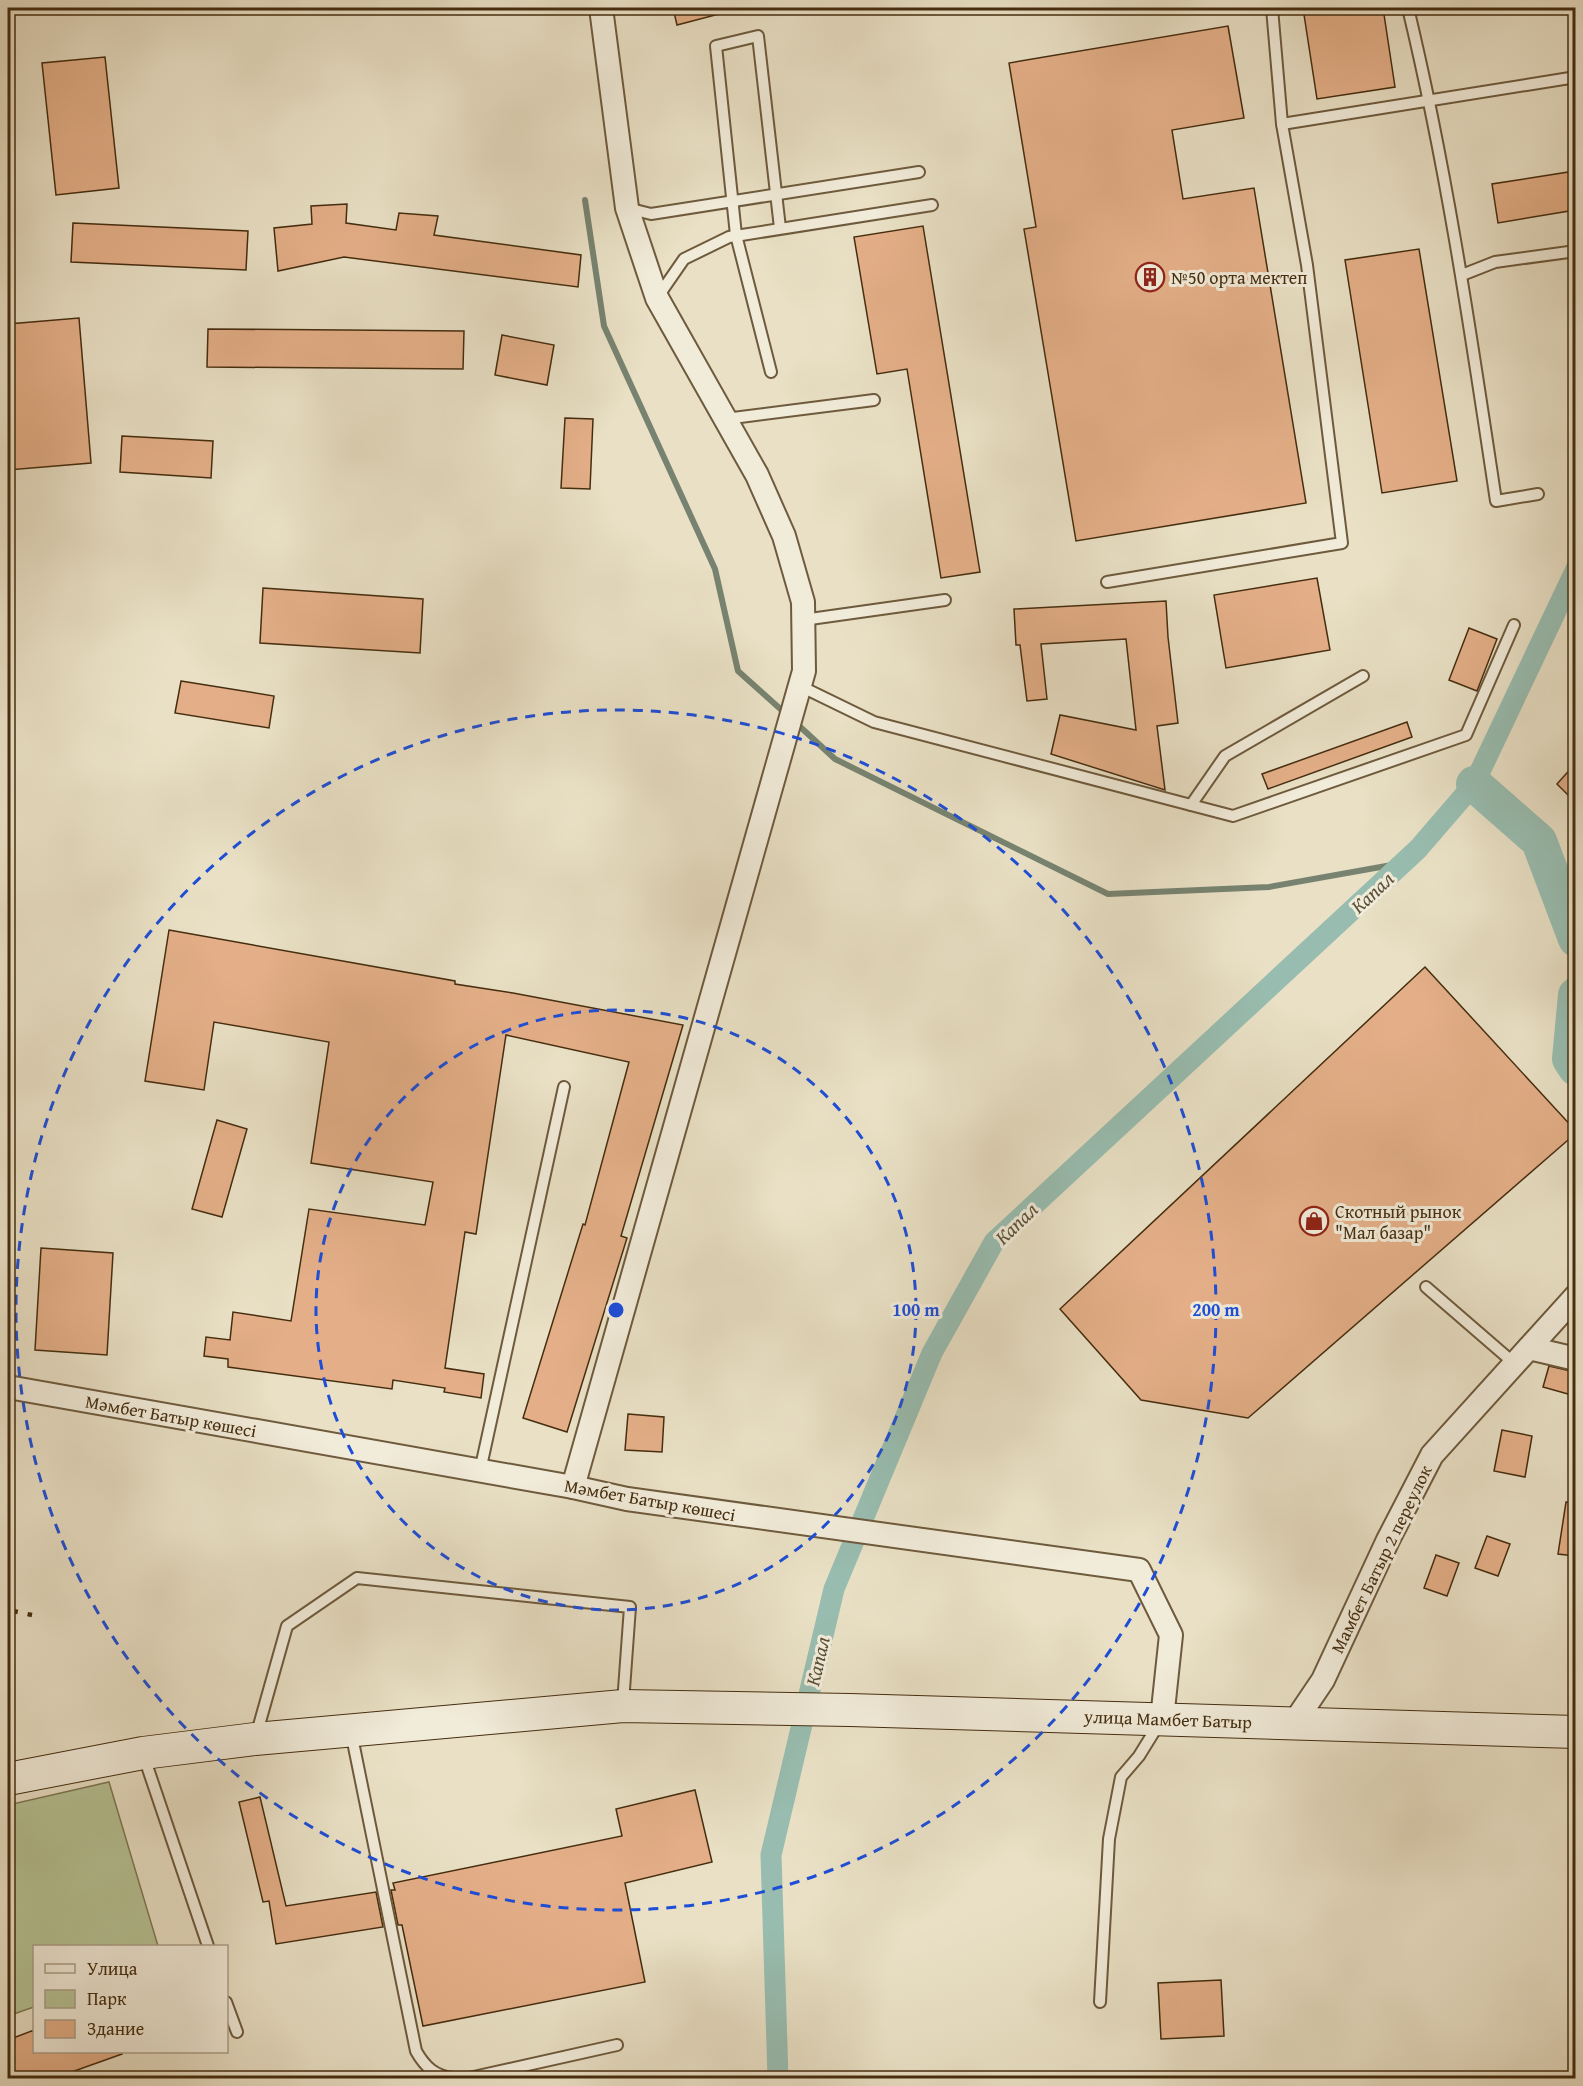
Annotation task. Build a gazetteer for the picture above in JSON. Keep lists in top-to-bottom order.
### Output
{
  "streets": {
    "main road": ["улица Мамбет Батыр"],
    "street": ["Мәмбет Батыр көшесі", "Мамбет Батыр 2 переулок"]
  },
  "crossings": [
    ["Мәмбет Батыр көшесі", "улица Мамбет Батыр"],
    ["Мамбет Батыр 2 переулок", "улица Мамбет Батыр"]
  ],
  "water": ["Капал"],
  "places": {
    "building": ["№50 орта мектеп"],
    "shop": ["Скотный рынок \"Мал базар\""]
  },
  "legend": ["Улица", "Парк", "Здание"],
  "rings": ["100 m", "200 m"]
}
